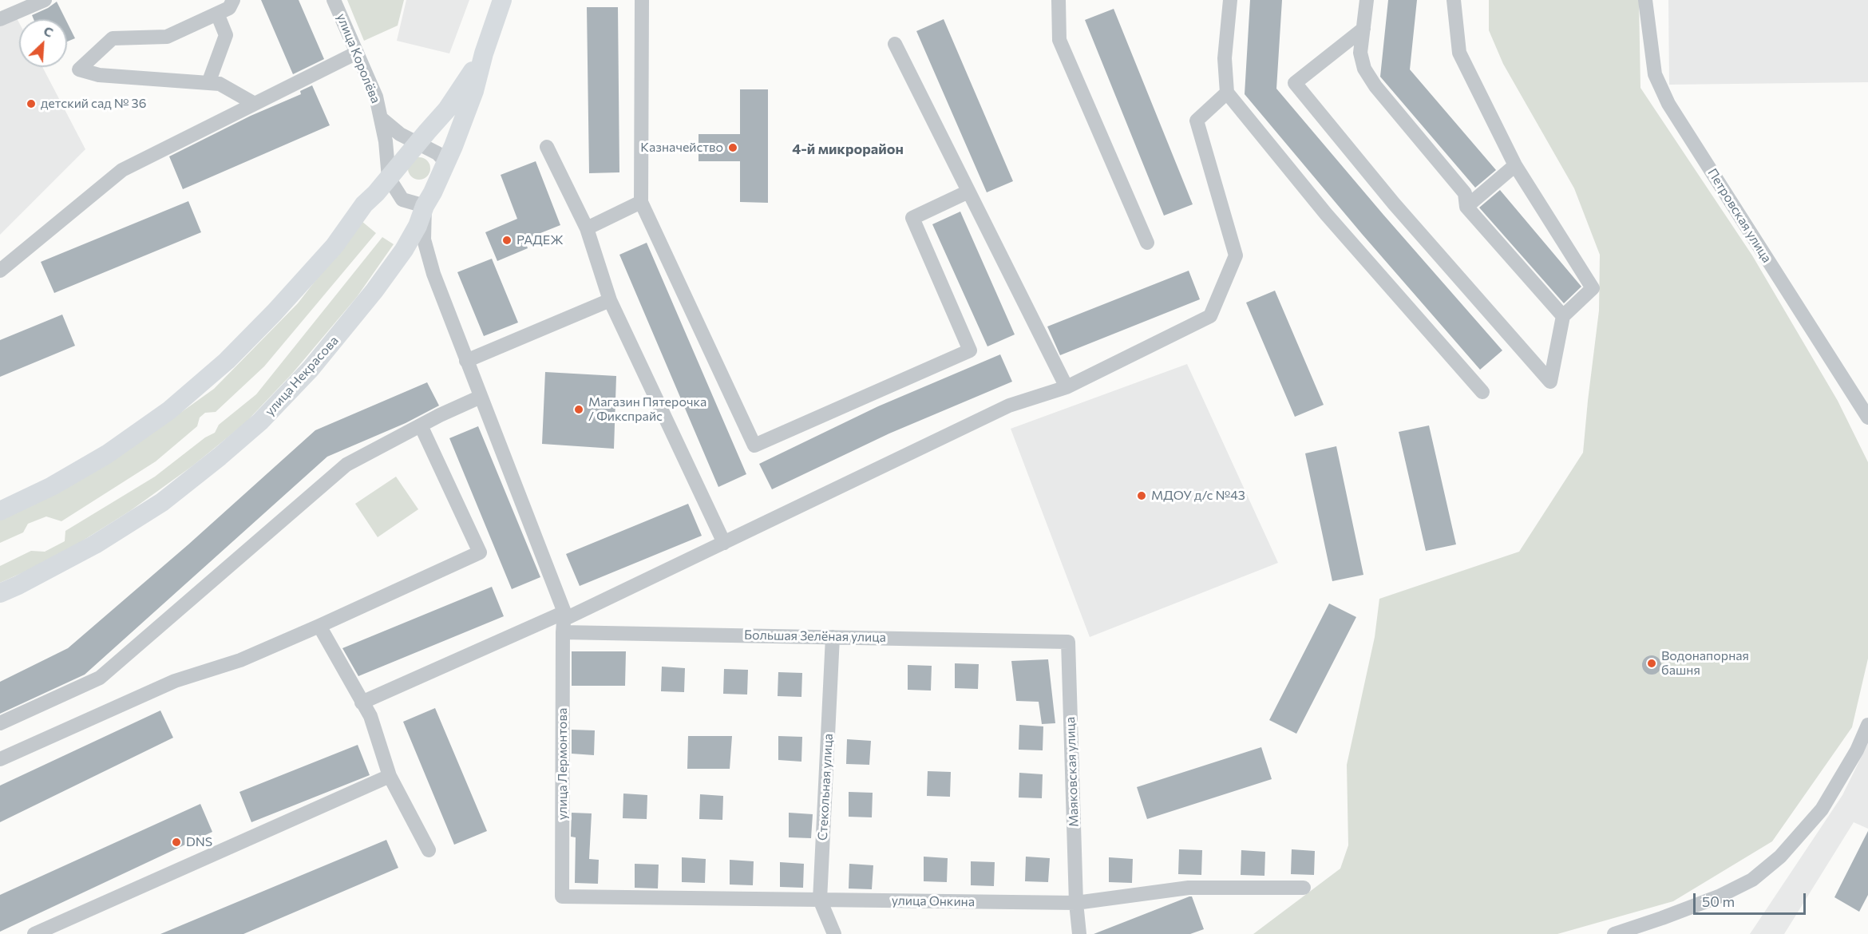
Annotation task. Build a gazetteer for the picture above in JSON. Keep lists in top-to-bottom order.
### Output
{
  "streets": {
    "main road": ["улица Некрасова"],
    "street": [
      "улица Королёва",
      "Петровская улица",
      "Большая Зелёная улица",
      "улица Лермонтова",
      "Маяковская улица",
      "Стекольная улица",
      "улица Онкина"
    ]
  },
  "crossings": [
    ["улица Королёва", "улица Некрасова"],
    ["Большая Зелёная улица", "улица Лермонтова"],
    ["Большая Зелёная улица", "Маяковская улица"],
    ["Большая Зелёная улица", "Стекольная улица"],
    ["улица Лермонтова", "улица Онкина"],
    ["Маяковская улица", "улица Онкина"],
    ["Стекольная улица", "улица Онкина"]
  ],
  "districts": ["4-й микрорайон"],
  "places": [
    "детский сад № 36",
    "Казначейство",
    "РАДЕЖ",
    "Магазин Пятерочка / Фикспрайс",
    "МДОУ д/с №43",
    "Водонапорная башня",
    "DNS"
  ],
  "scale_bar": "50 m",
  "north": "top right"
}
